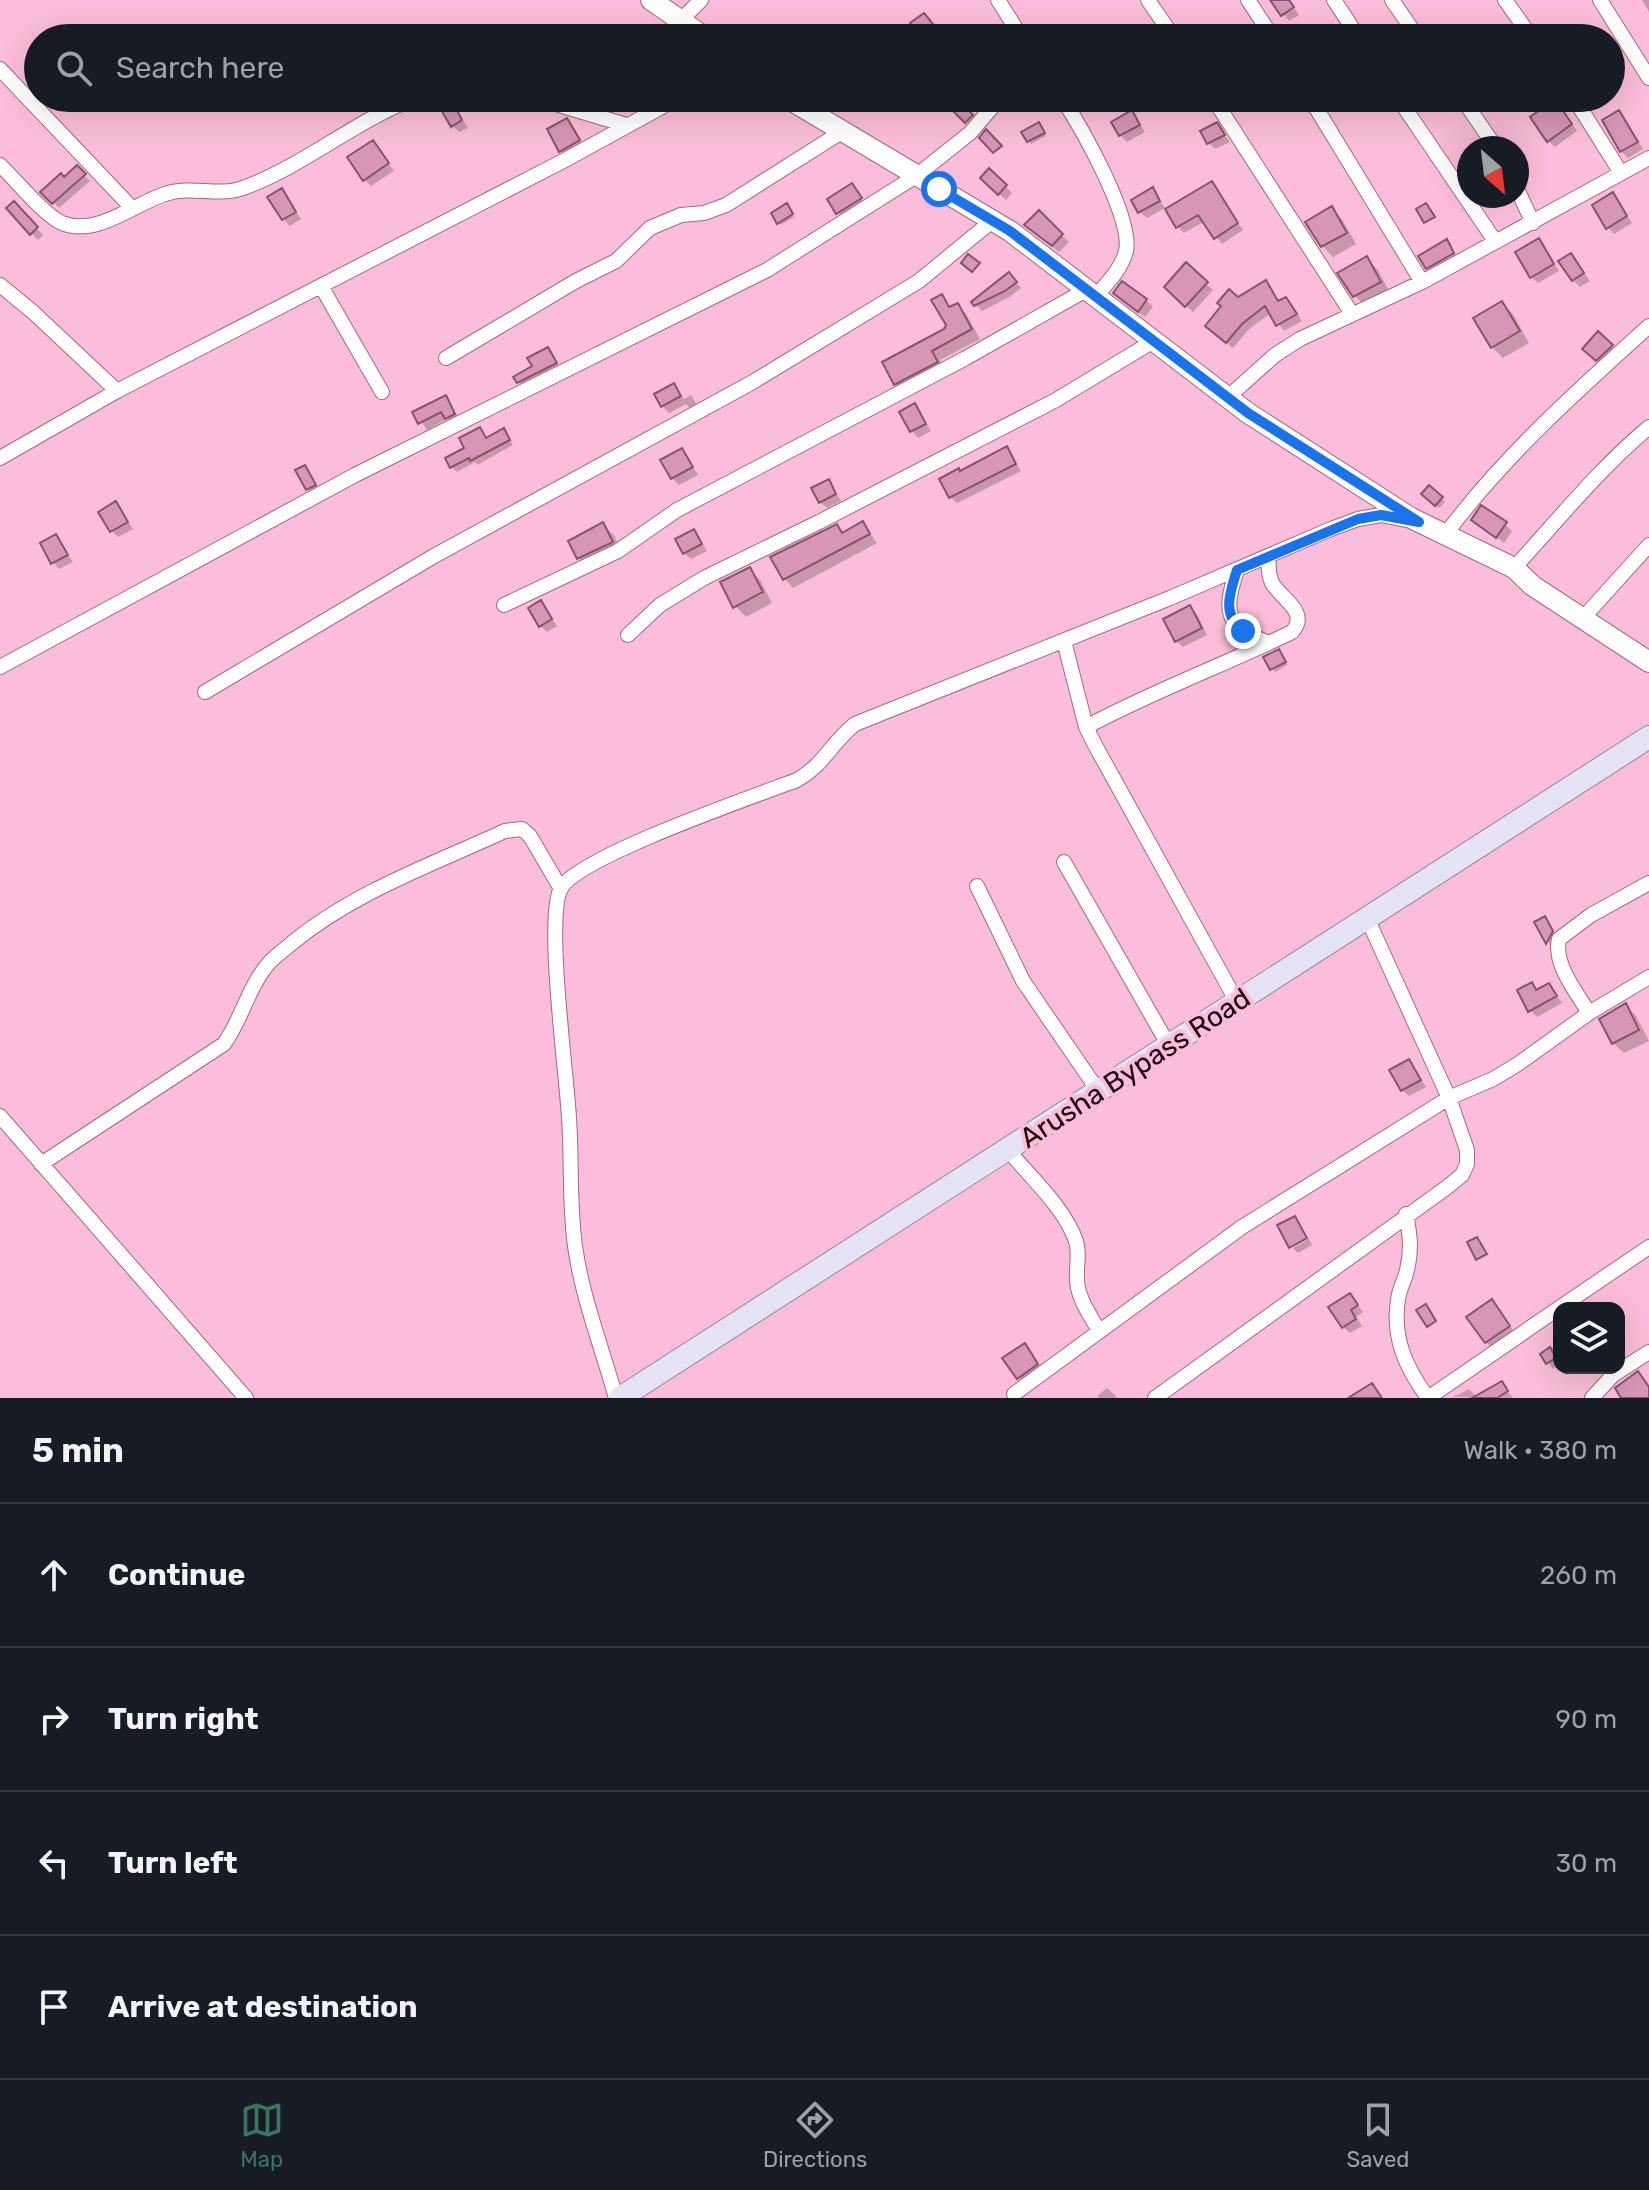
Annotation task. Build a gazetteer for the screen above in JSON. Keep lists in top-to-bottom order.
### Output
{
  "streets": {
    "main road": ["Arusha Bypass Road"]
  },
  "north": "bottom right",
  "page": {
    "search": "Search here",
    "heading": ["5 min", "Walk · 380 m"],
    "list": [
      ["Continue", "260 m"],
      ["Turn right", "90 m"],
      ["Turn left", "30 m"],
      "Arrive at destination"
    ],
    "nav": ["Map", "Directions", "Saved"]
  }
}
